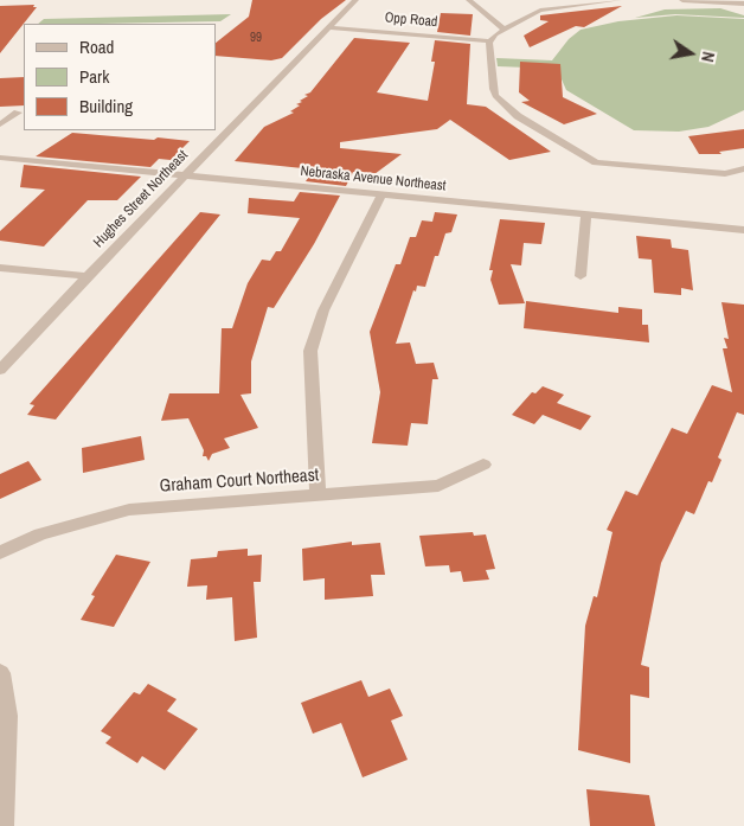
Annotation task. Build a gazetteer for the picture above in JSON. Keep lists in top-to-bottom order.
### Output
{
  "streets": {
    "street": [
      "Opp Road",
      "Nebraska Avenue Northeast",
      "Hughes Street Northeast",
      "Graham Court Northeast"
    ]
  },
  "crossings": [
    ["Opp Road", "Hughes Street Northeast"],
    ["Nebraska Avenue Northeast", "Hughes Street Northeast"]
  ],
  "house_numbers": ["99"],
  "legend": ["Road", "Park", "Building"],
  "north": "right"
}
